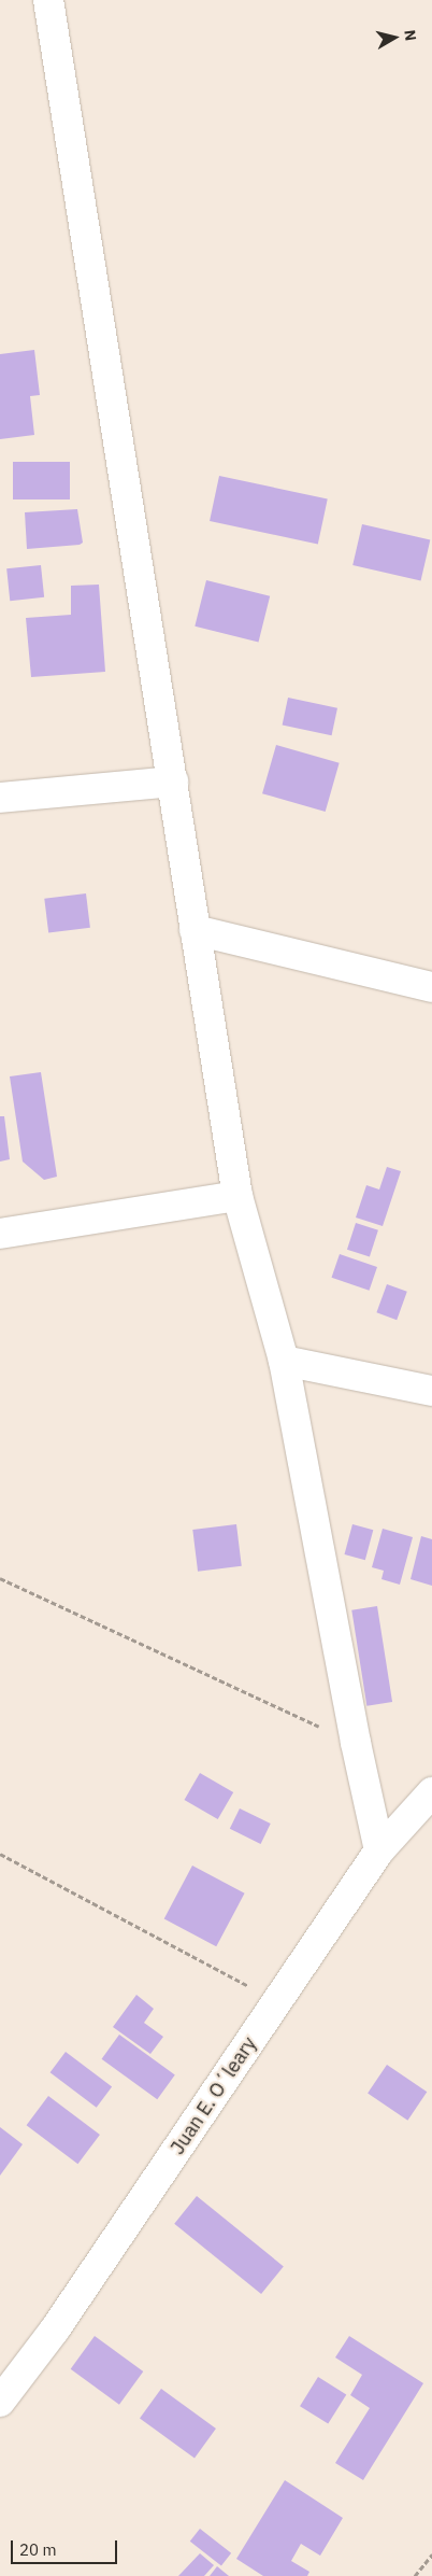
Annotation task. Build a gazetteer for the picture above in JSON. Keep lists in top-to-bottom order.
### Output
{
  "streets": {
    "street": ["Juan E. O´leary"]
  },
  "scale_bar": "20 m",
  "north": "right"
}
